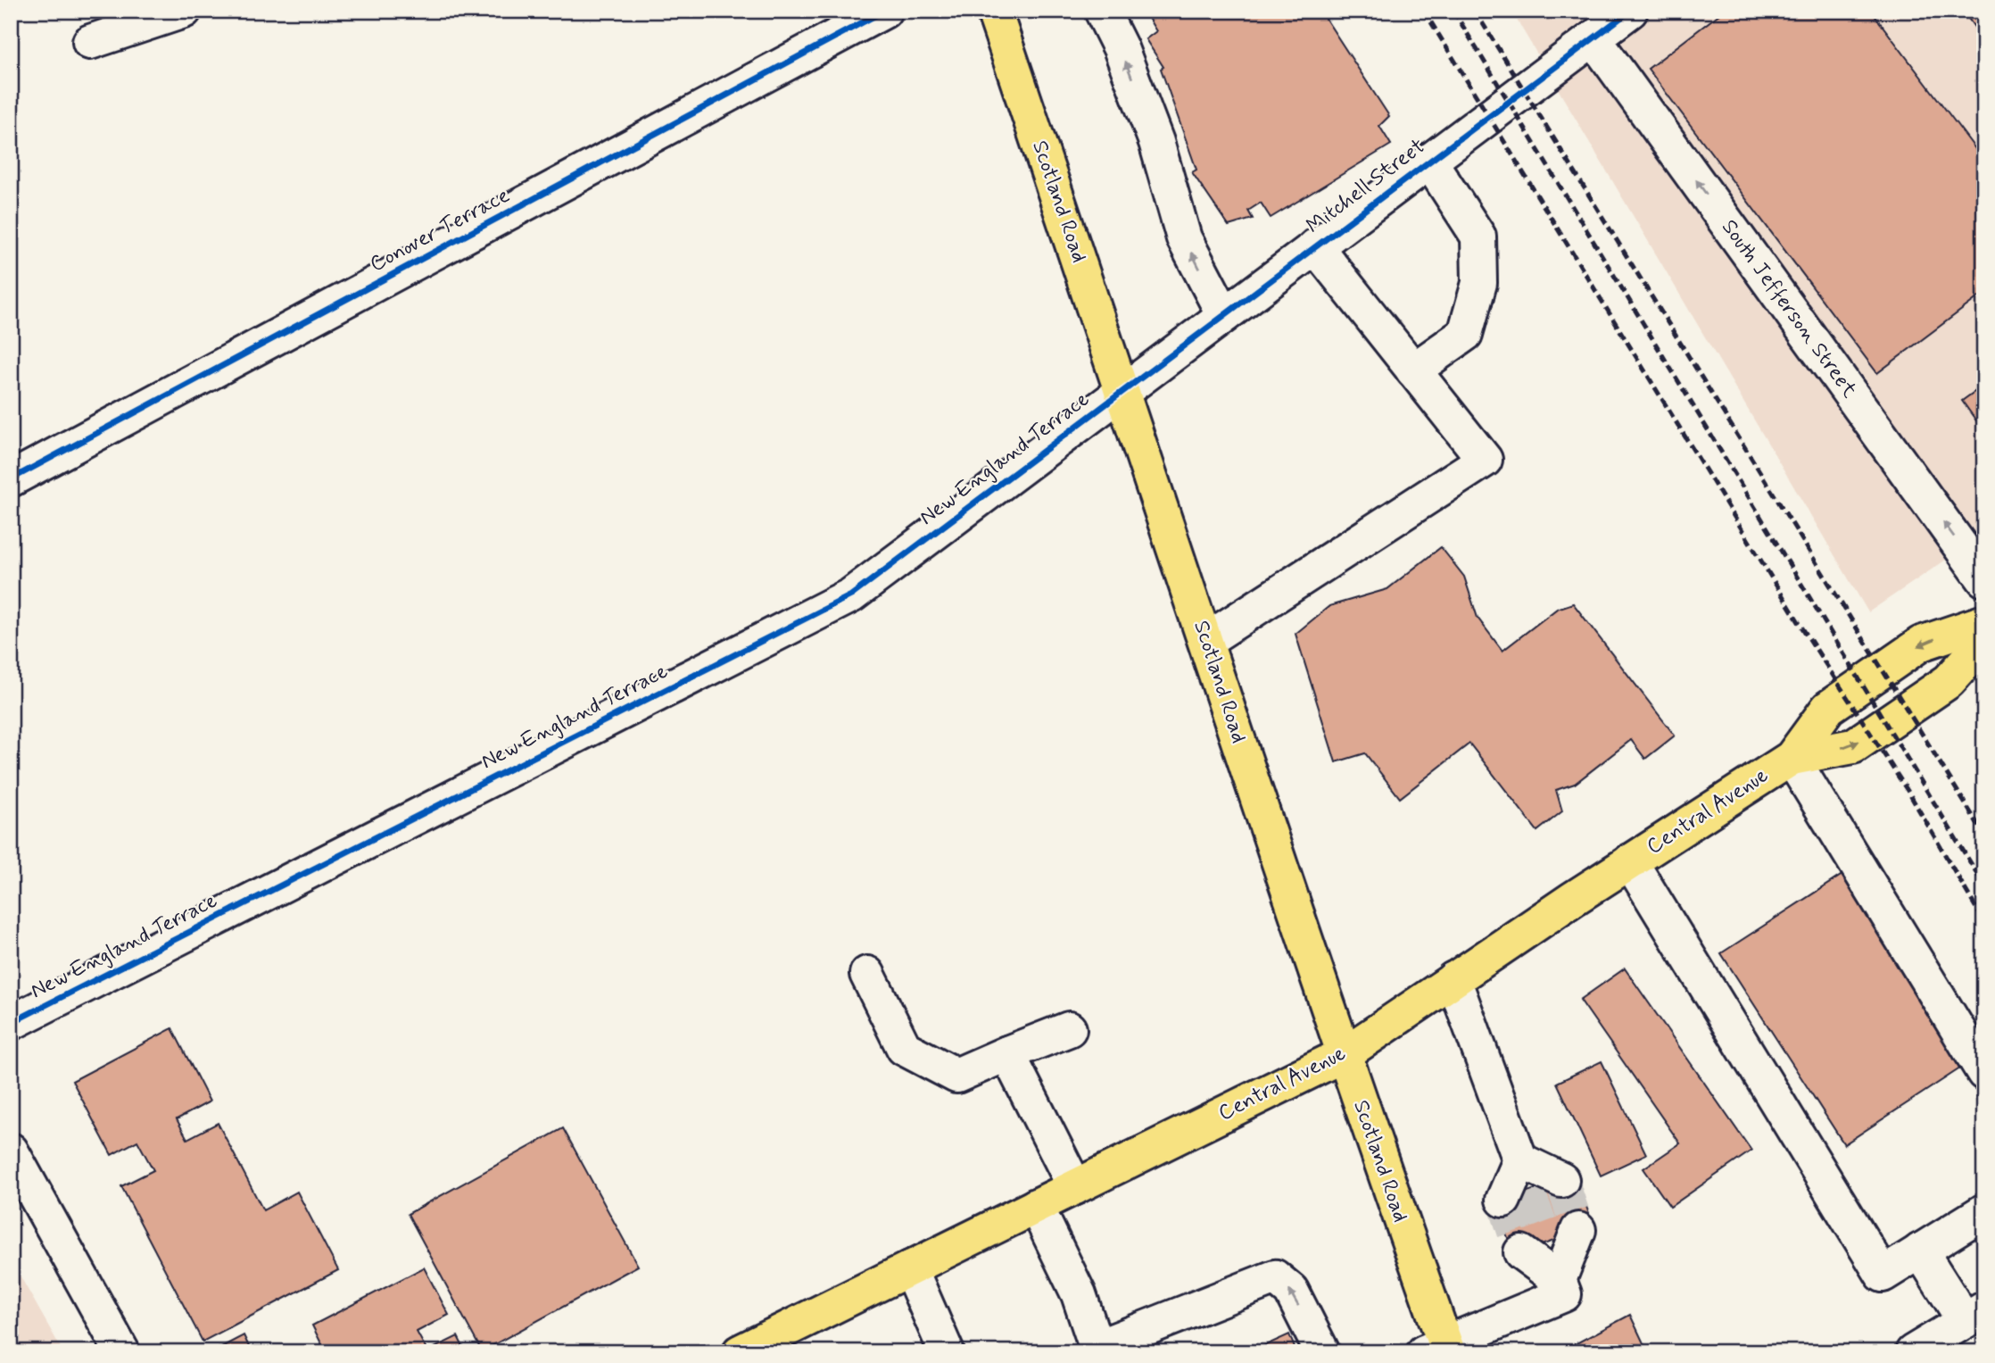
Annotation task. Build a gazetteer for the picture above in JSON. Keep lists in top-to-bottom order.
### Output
{
  "streets": {
    "main road": ["Scotland Road", "Central Avenue"],
    "street": [
      "Mitchell Street",
      "Conover Terrace",
      "South Jefferson Street",
      "New England Terrace"
    ]
  },
  "crossings": [
    ["Mitchell Street", "Scotland Road"],
    ["Mitchell Street", "South Jefferson Street"],
    ["Mitchell Street", "New England Terrace"],
    ["Scotland Road", "New England Terrace"],
    ["Scotland Road", "Central Avenue"]
  ],
  "one_way": ["South Jefferson Street"]
}
